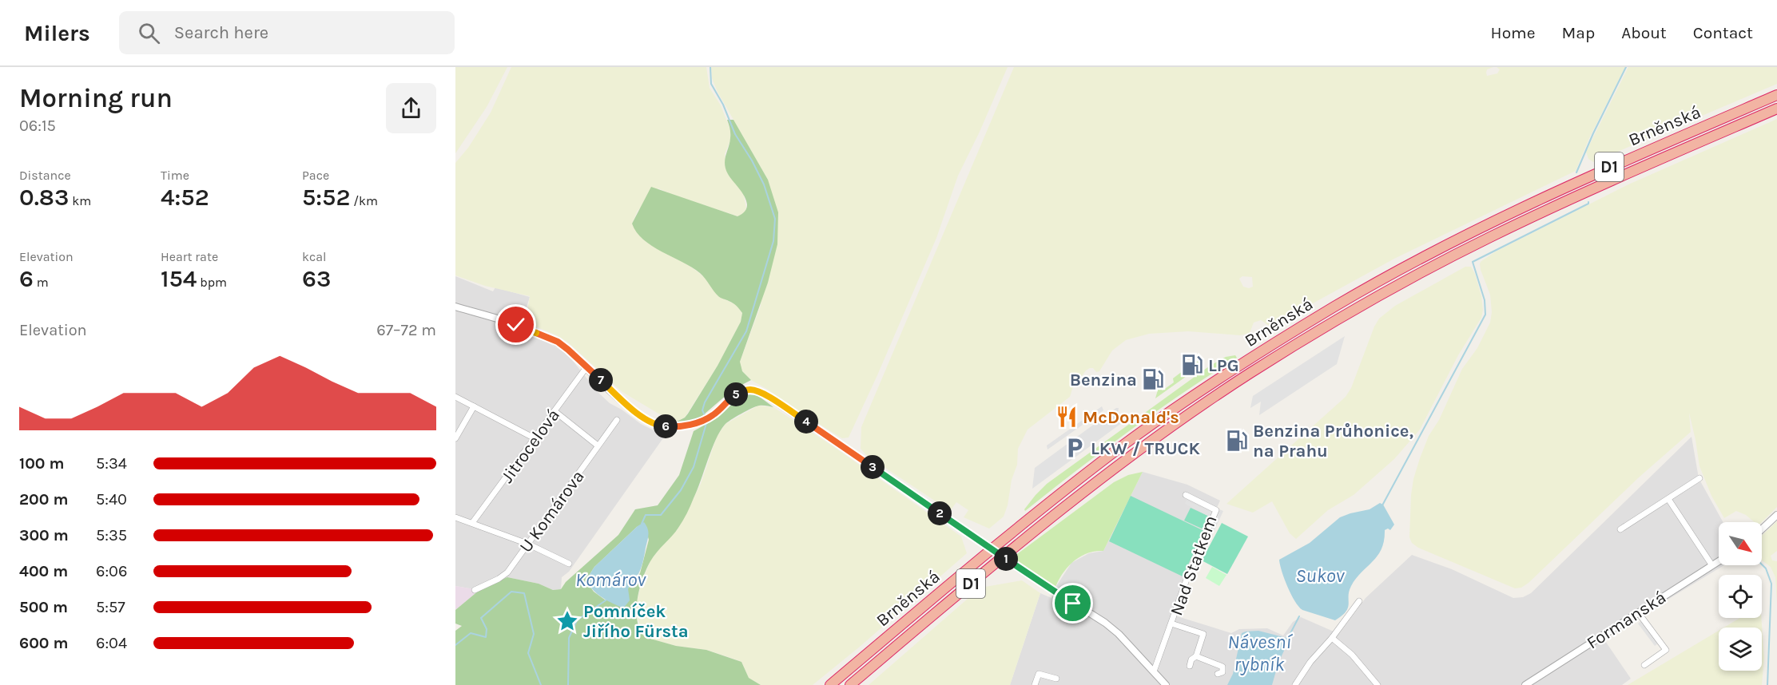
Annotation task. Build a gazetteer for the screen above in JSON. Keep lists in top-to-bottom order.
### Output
{
  "streets": {
    "highway": ["Brněnská", "D1"],
    "street": [
      "Jitrocelová",
      "U Komárova",
      "Nad Statkem",
      "Formanská"
    ]
  },
  "water": ["Sukov", "Komárov", "Návesní rybník"],
  "places": {
    "fuel station": ["LPG", "Benzina", "Benzina Průhonice, na Prahu"],
    "restaurant": ["McDonald's"],
    "parking": ["LKW / TRUCK"],
    "place": ["Pomníček Jiřího Fürsta"]
  },
  "north": "bottom right",
  "page": {
    "header": "Milers",
    "search": "Search here",
    "nav": [
      "Home",
      "Map",
      "About",
      "Contact"
    ],
    "heading": ["Morning run", "06:15"],
    "stats": [
      ["Distance", "0.83 km"],
      ["Time", "4:52"],
      ["Pace", "5:52 /km"],
      ["Elevation", "6 m"],
      ["Heart rate", "154 bpm"],
      ["kcal", "63"]
    ],
    "chart": ["Elevation", "67–72 m"],
    "pins": [
      "7",
      "5",
      "4",
      "6",
      "3",
      "2",
      "1"
    ],
    "list": [
      {
        "name": "100 m",
        "note": "5:34"
      },
      {
        "name": "200 m",
        "note": "5:40"
      },
      {
        "name": "300 m",
        "note": "5:35"
      },
      {
        "name": "400 m",
        "note": "6:06"
      },
      {
        "name": "500 m",
        "note": "5:57"
      },
      {
        "name": "600 m",
        "note": "6:04"
      }
    ]
  }
}
